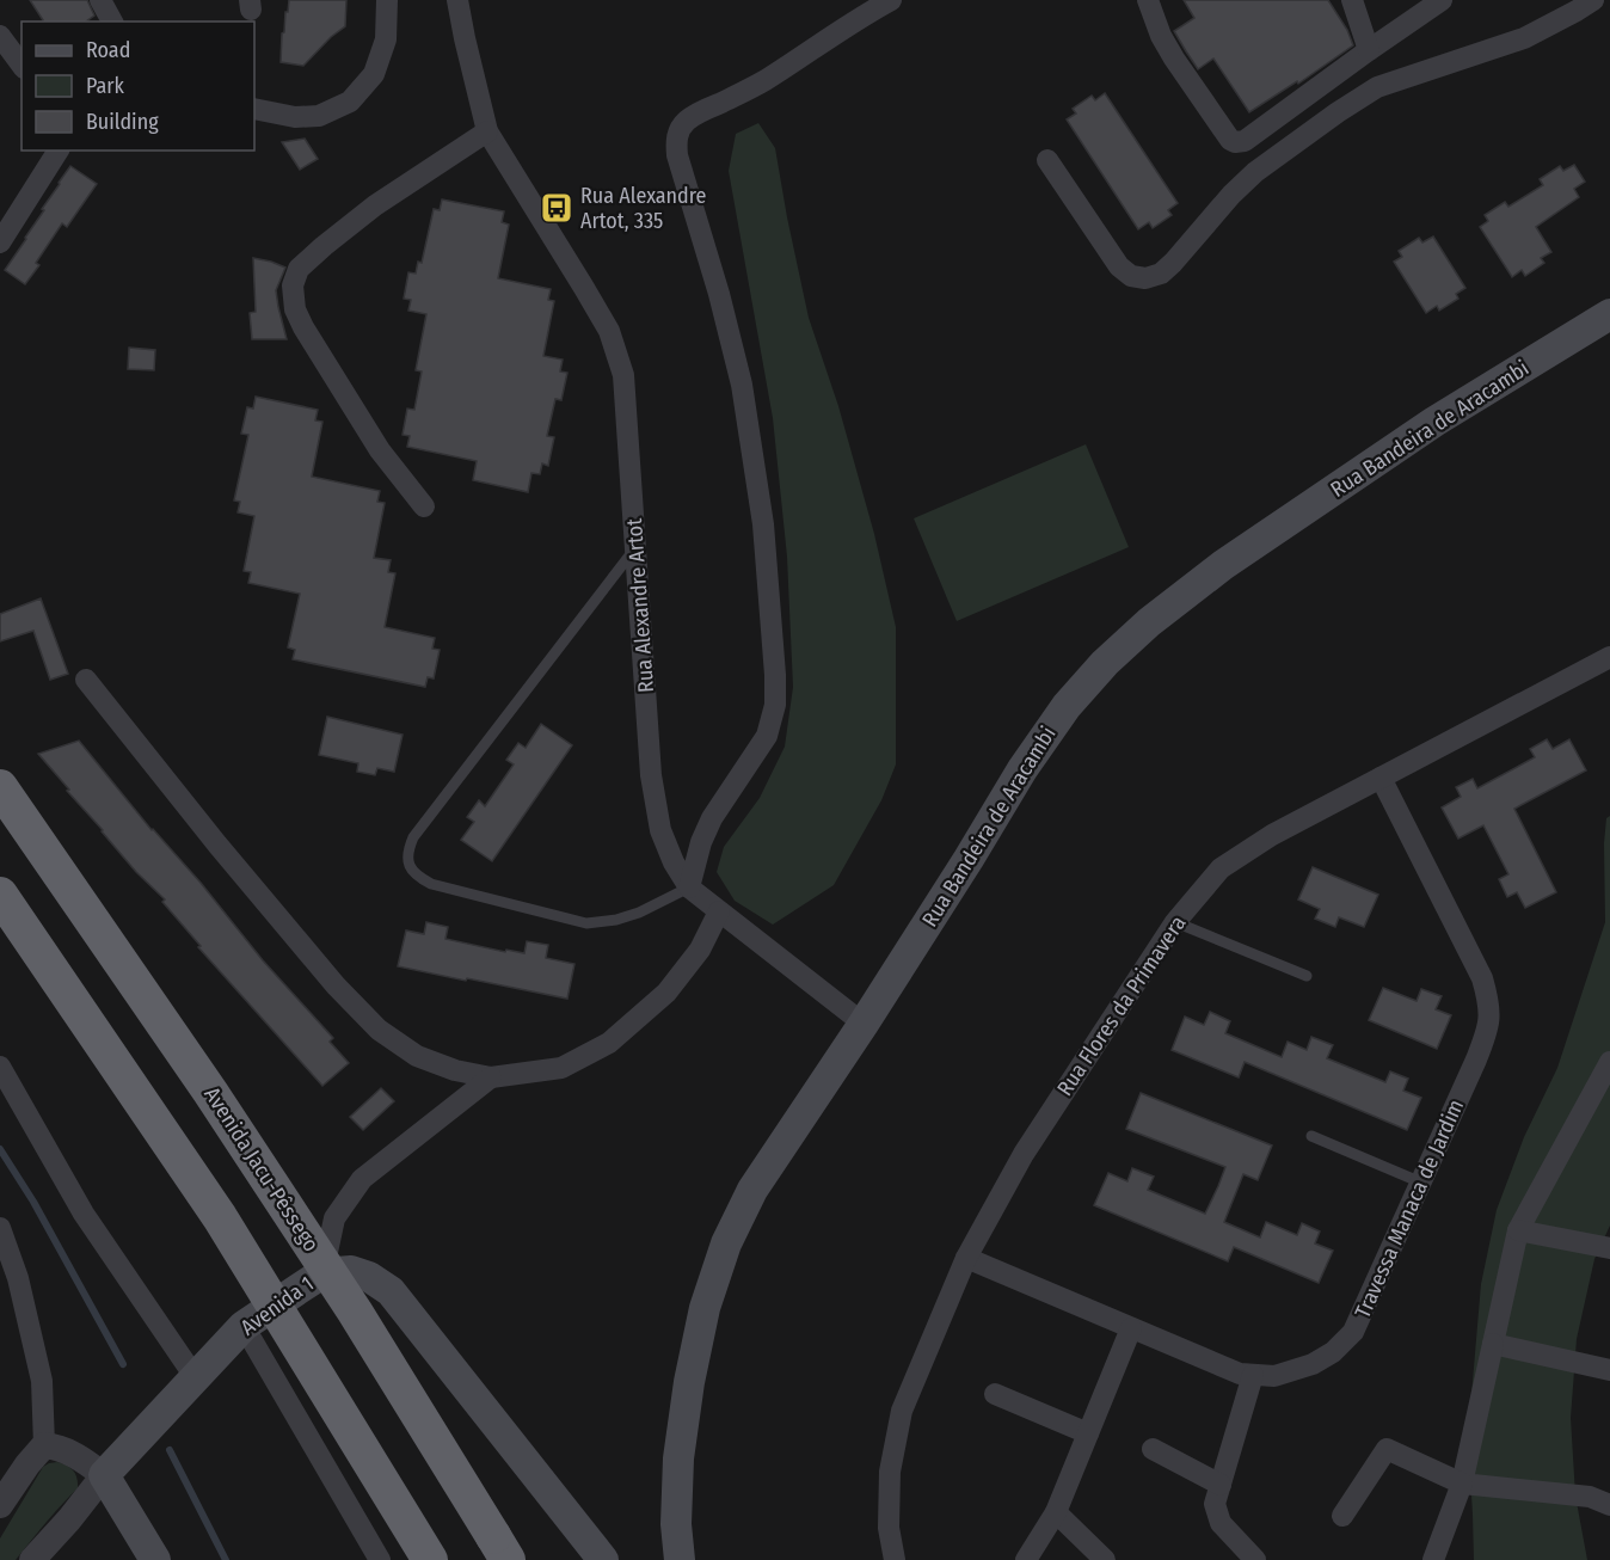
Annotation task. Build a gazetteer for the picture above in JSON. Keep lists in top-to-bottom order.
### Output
{
  "streets": {
    "highway": ["Avenida Jacu-Pêssego"],
    "main road": ["Rua Bandeira de Aracambi", "Avenida 1"],
    "street": ["Rua Alexandre Artot", "Rua Flores da Primavera", "Travessa Manaca de Jardim"]
  },
  "crossings": [
    ["Rua Bandeira de Aracambi", "Rua Alexandre Artot"],
    ["Rua Flores da Primavera", "Travessa Manaca de Jardim"]
  ],
  "places": {
    "bus stop": ["Rua Alexandre Artot, 335"]
  },
  "legend": ["Road", "Park", "Building"]
}
